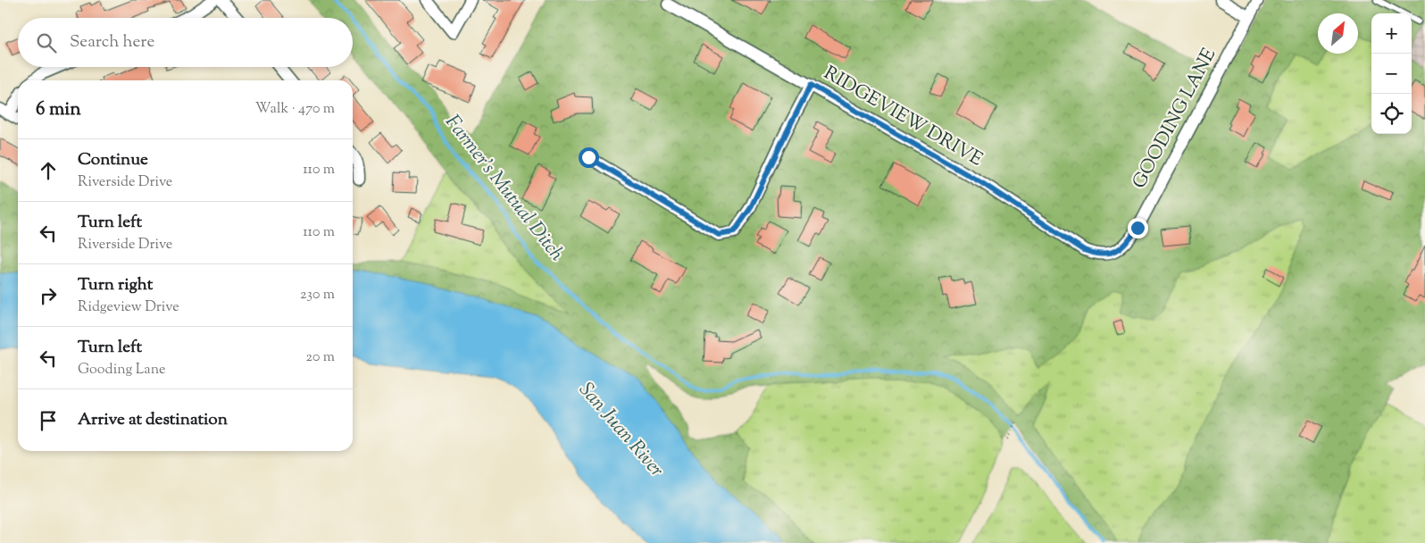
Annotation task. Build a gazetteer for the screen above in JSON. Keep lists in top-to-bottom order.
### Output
{
  "streets": {
    "street": ["RIDGEVIEW DRIVE", "GOODING LANE"]
  },
  "crossings": [
    ["RIDGEVIEW DRIVE", "GOODING LANE"]
  ],
  "water": ["Farmer's Mutual Ditch", "San Juan River"],
  "north": "top right",
  "page": {
    "map_buttons": ["+", "−"],
    "search": "Search here",
    "heading": ["6 min", "Walk · 470 m"],
    "list": [
      ["Continue", "Riverside Drive", "110 m"],
      ["Turn left", "Riverside Drive", "110 m"],
      ["Turn right", "Ridgeview Drive", "230 m"],
      ["Turn left", "Gooding Lane", "20 m"],
      "Arrive at destination"
    ]
  }
}
